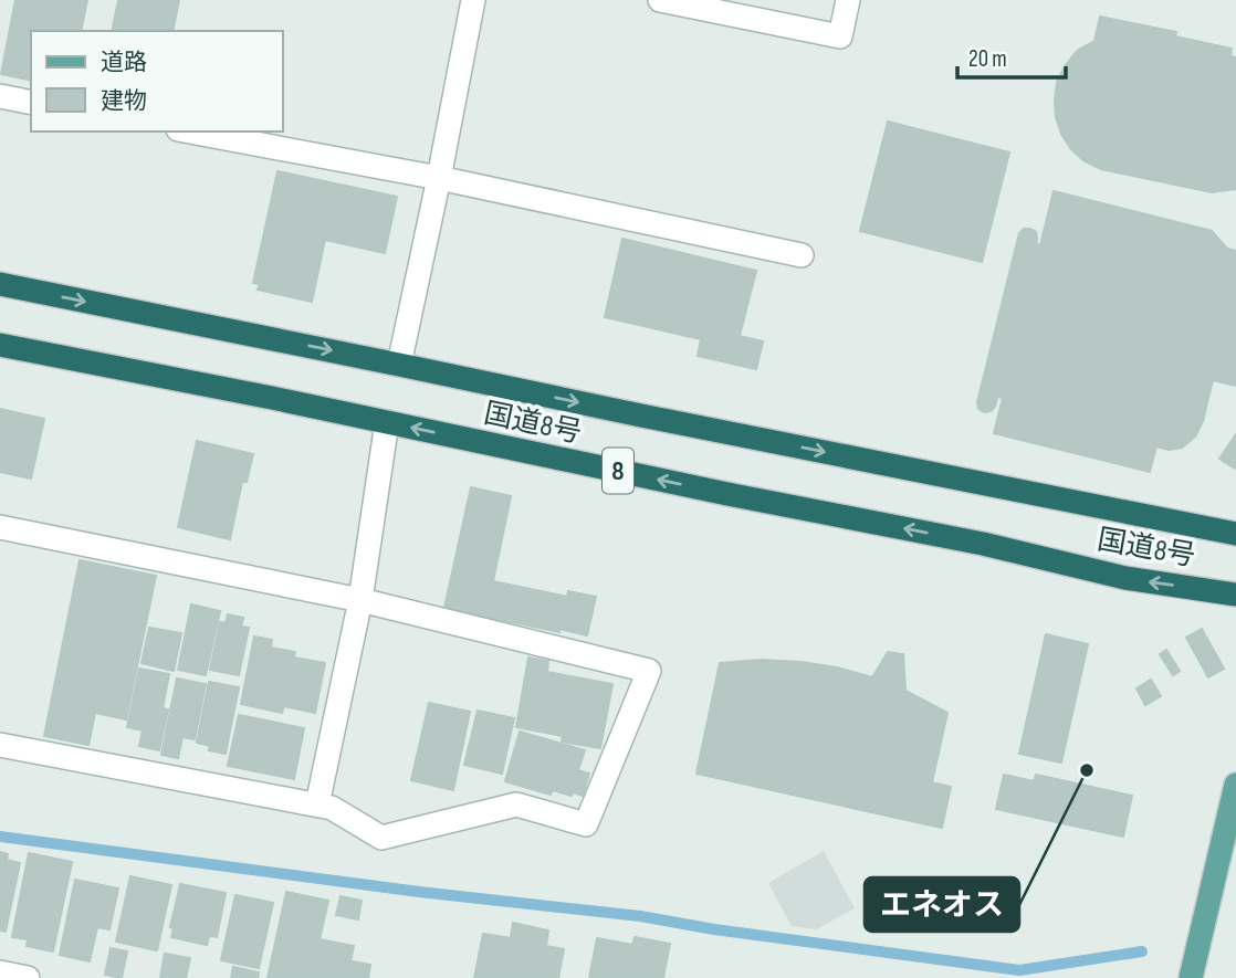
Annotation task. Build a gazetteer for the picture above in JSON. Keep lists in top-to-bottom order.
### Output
{
  "streets": {
    "highway": ["国道8号", "8"]
  },
  "places": ["エネオス"],
  "legend": ["道路", "建物"],
  "scale_bar": "20 m"
}
